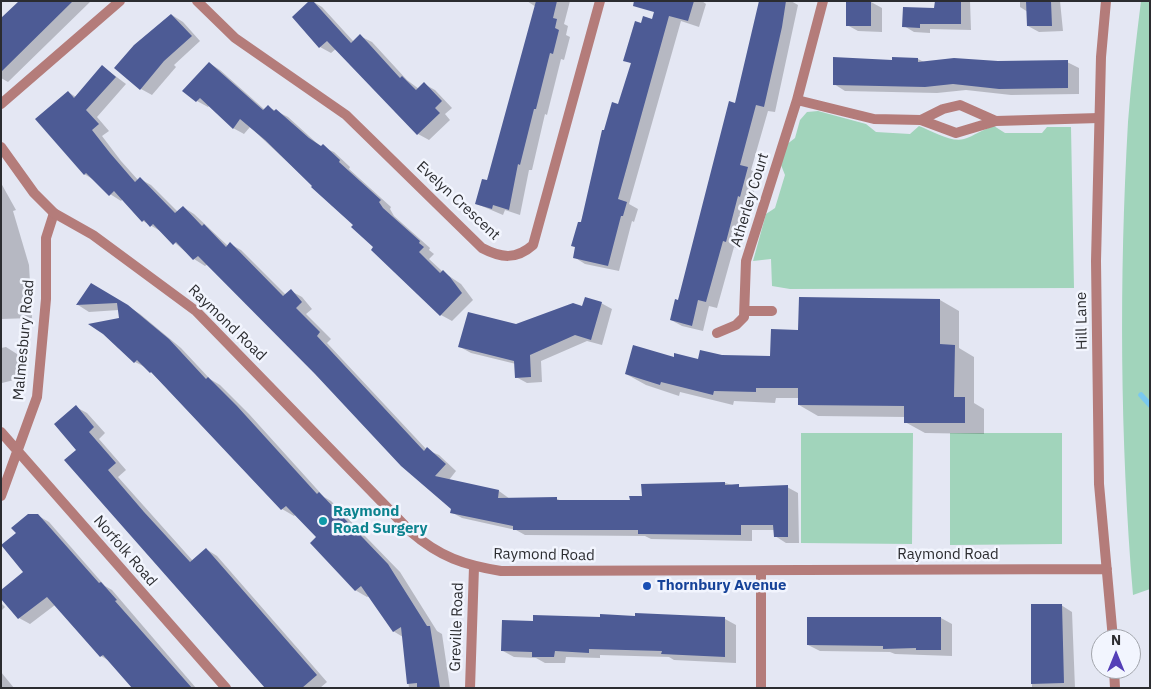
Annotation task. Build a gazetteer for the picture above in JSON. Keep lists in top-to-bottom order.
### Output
{
  "streets": {
    "street": [
      "Atherley Court",
      "Evelyn Crescent",
      "Hill Lane",
      "Raymond Road",
      "Malmesbury Road",
      "Norfolk Road",
      "Greville Road"
    ]
  },
  "crossings": [
    ["Hill Lane", "Raymond Road"],
    ["Raymond Road", "Malmesbury Road"],
    ["Raymond Road", "Greville Road"],
    ["Malmesbury Road", "Norfolk Road"]
  ],
  "places": ["Raymond Road Surgery", "Thornbury Avenue"],
  "north": "top"
}
